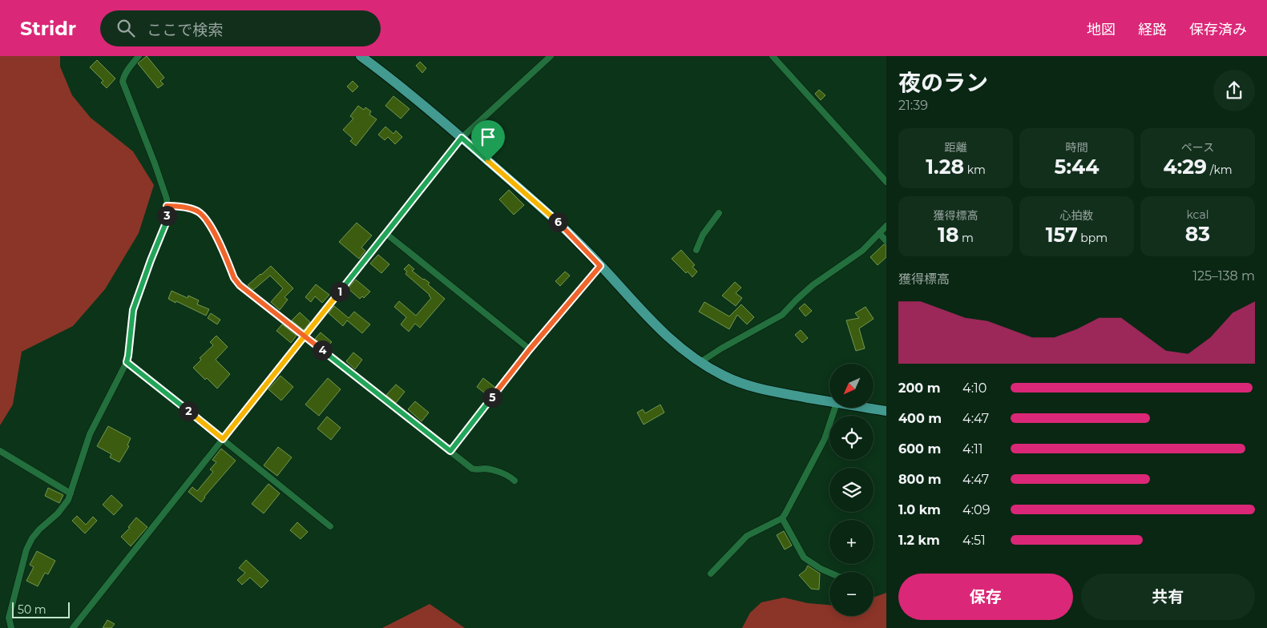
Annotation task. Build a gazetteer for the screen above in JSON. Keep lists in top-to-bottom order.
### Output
{
  "scale_bar": "50 m",
  "north": "bottom left",
  "page": {
    "header": "Stridr",
    "search": "ここで検索",
    "nav": ["地図", "経路", "保存済み"],
    "heading": ["夜のラン", "21:39"],
    "stats": [
      ["距離", "1.28 km"],
      ["時間", "5:44"],
      ["ペース", "4:29 /km"],
      ["獲得標高", "18 m"],
      ["心拍数", "157 bpm"],
      ["kcal", "83"]
    ],
    "pins": [
      "3",
      "6",
      "1",
      "4",
      "5",
      "2"
    ],
    "chart": ["獲得標高", "125–138 m"],
    "map_buttons": ["+", "−"],
    "list": [
      {
        "name": "200 m",
        "note": "4:10"
      },
      {
        "name": "400 m",
        "note": "4:47"
      },
      {
        "name": "600 m",
        "note": "4:11"
      },
      {
        "name": "800 m",
        "note": "4:47"
      },
      {
        "name": "1.0 km",
        "note": "4:09"
      },
      {
        "name": "1.2 km",
        "note": "4:51"
      }
    ],
    "buttons": ["保存", "共有"],
    "scale": "50 m"
  }
}
